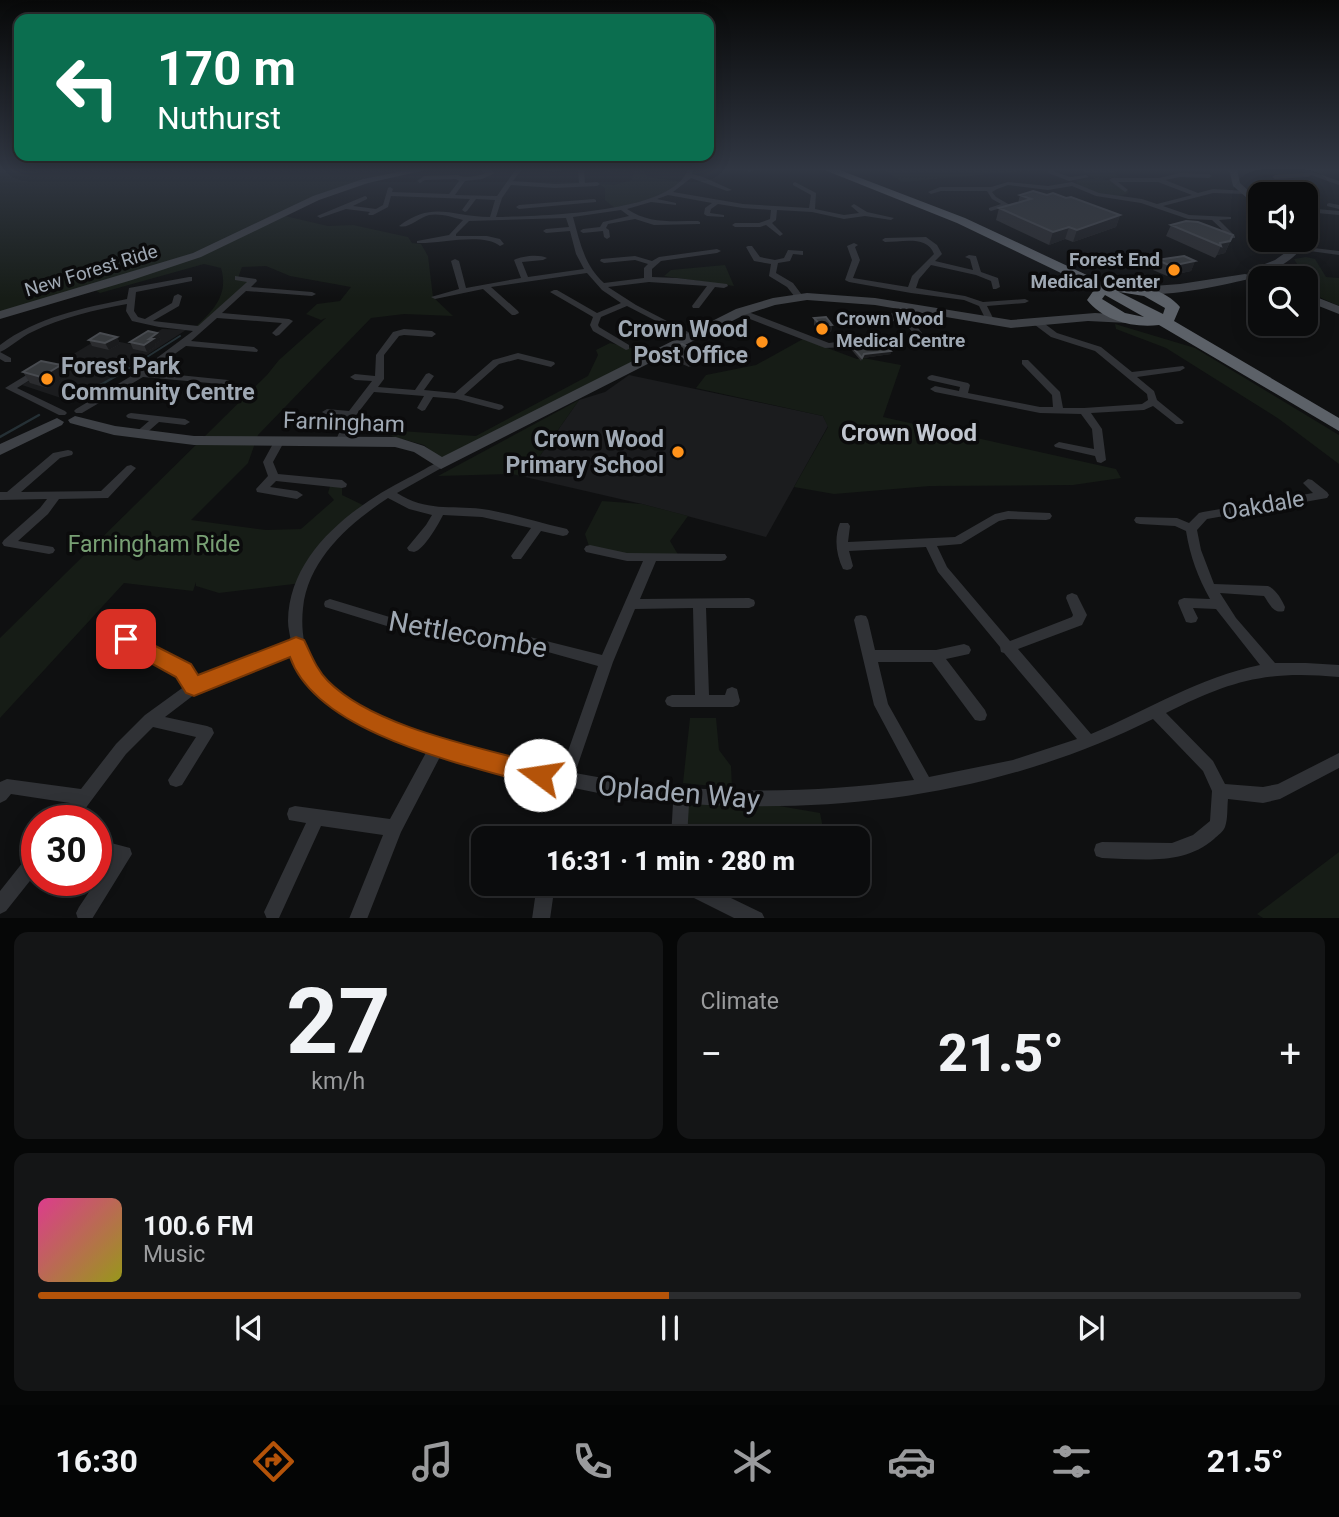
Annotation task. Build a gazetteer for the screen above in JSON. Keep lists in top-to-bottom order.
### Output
{
  "streets": {
    "street": [
      "New Forest Ride",
      "Farningham",
      "Oakdale",
      "Nettlecombe",
      "Opladen Way"
    ]
  },
  "crossings": [
    ["Farningham", "Opladen Way"],
    ["Oakdale", "Opladen Way"]
  ],
  "districts": ["Crown Wood"],
  "parks": ["Farningham Ride"],
  "places": [
    "Forest End Medical Center",
    "Crown Wood Medical Centre",
    "Crown Wood Post Office",
    "Forest Park Community Centre",
    "Crown Wood Primary School"
  ],
  "page": {
    "turn": ["170 m", "Nuthurst"],
    "limit": "30",
    "trip": "16:31 · 1 min · 280 m",
    "tile": [
      ["27", "km/h"],
      "Climate"
    ],
    "heat": ["−", "21.5°", "+"],
    "song": ["100.6 FM", "Music"],
    "tabs": ["16:30", "21.5°"]
  }
}
